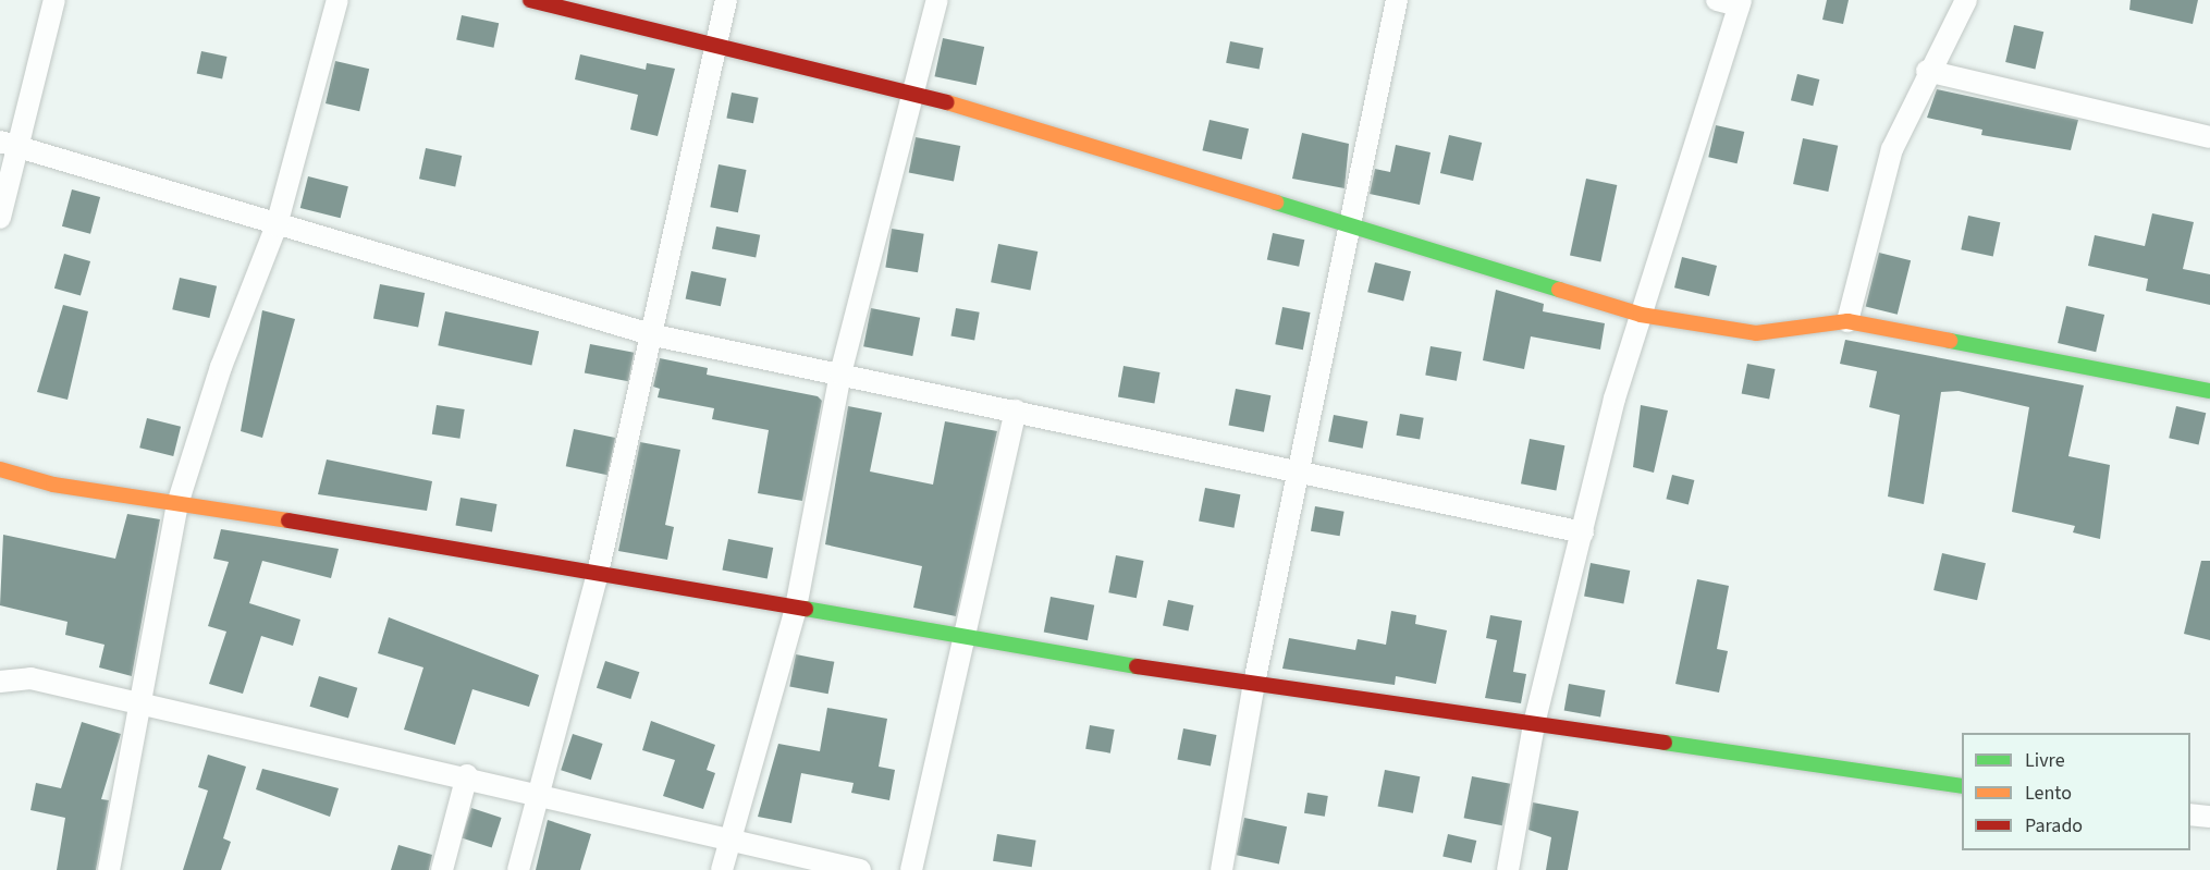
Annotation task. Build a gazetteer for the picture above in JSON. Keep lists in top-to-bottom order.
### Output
{
  "legend": ["Livre", "Lento", "Parado"]
}
